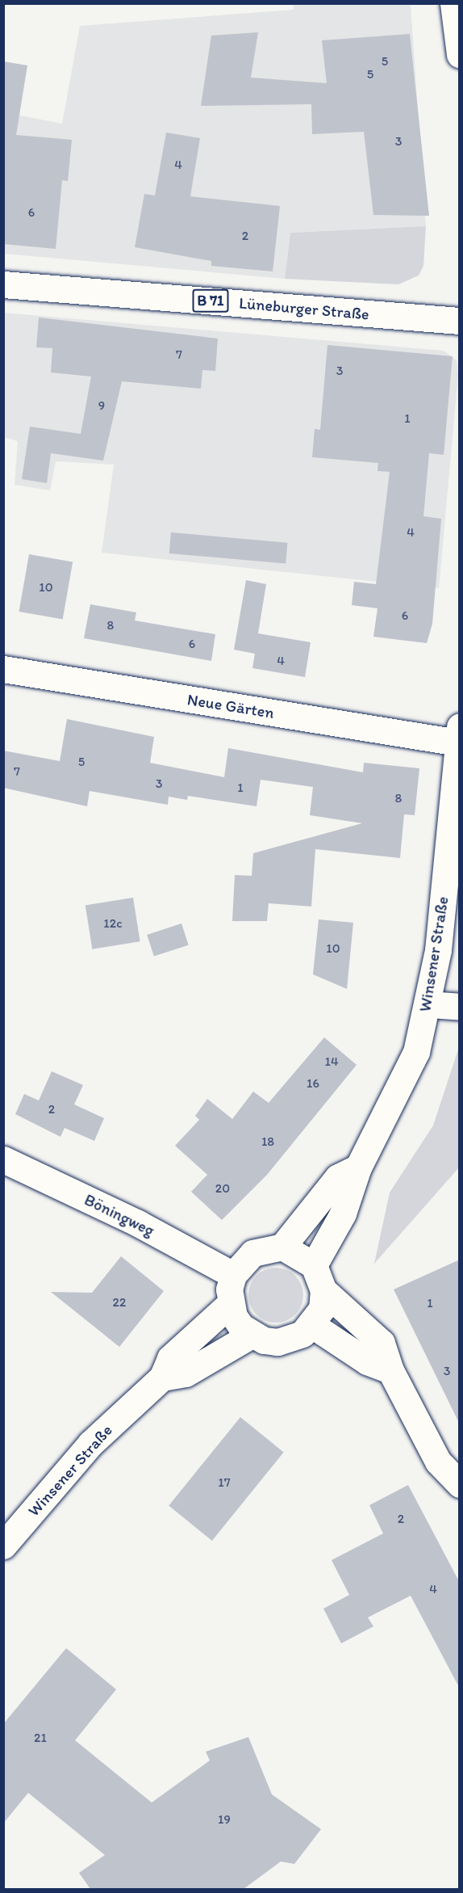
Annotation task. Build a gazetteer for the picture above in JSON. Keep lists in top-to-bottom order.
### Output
{
  "streets": {
    "main road": [
      "B 71",
      "Lüneburger Straße",
      "Neue Gärten",
      "Winsener Straße",
      "Böningweg"
    ]
  },
  "crossings": [
    ["Neue Gärten", "Winsener Straße"],
    ["Winsener Straße", "Böningweg"]
  ],
  "house_numbers": [
    "5",
    "5",
    "3",
    "4",
    "6",
    "2",
    "7",
    "3",
    "9",
    "1",
    "4",
    "10",
    "6",
    "8",
    "6",
    "4",
    "5",
    "7",
    "3",
    "1",
    "8",
    "12c",
    "10",
    "14",
    "16",
    "2",
    "18",
    "20",
    "22",
    "1",
    "3",
    "17",
    "2",
    "4",
    "21",
    "19"
  ]
}
